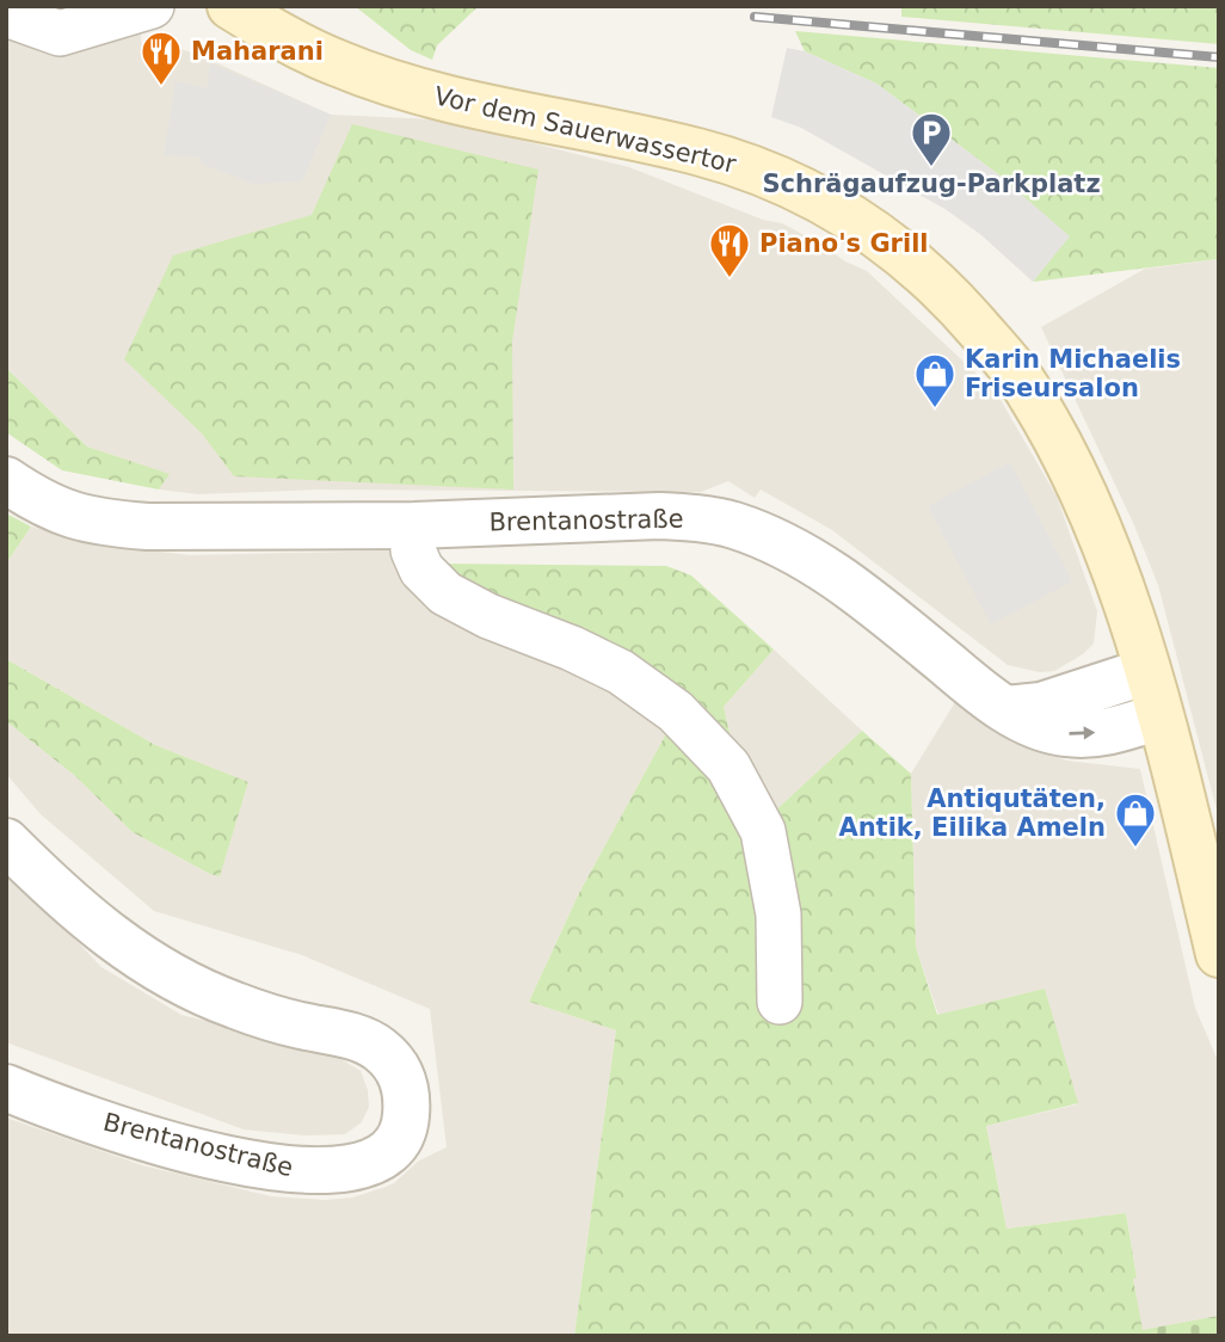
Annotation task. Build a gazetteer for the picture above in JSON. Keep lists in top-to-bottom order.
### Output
{
  "streets": {
    "main road": ["Vor dem Sauerwassertor"],
    "street": ["Brentanostraße"]
  },
  "crossings": [
    ["Vor dem Sauerwassertor", "Brentanostraße"]
  ],
  "places": {
    "restaurant": ["Maharani", "Piano's Grill"],
    "parking": ["Schrägaufzug-Parkplatz"],
    "shop": ["Karin Michaelis Friseursalon", "Antiqutäten, Antik, Eilika Ameln"]
  }
}
